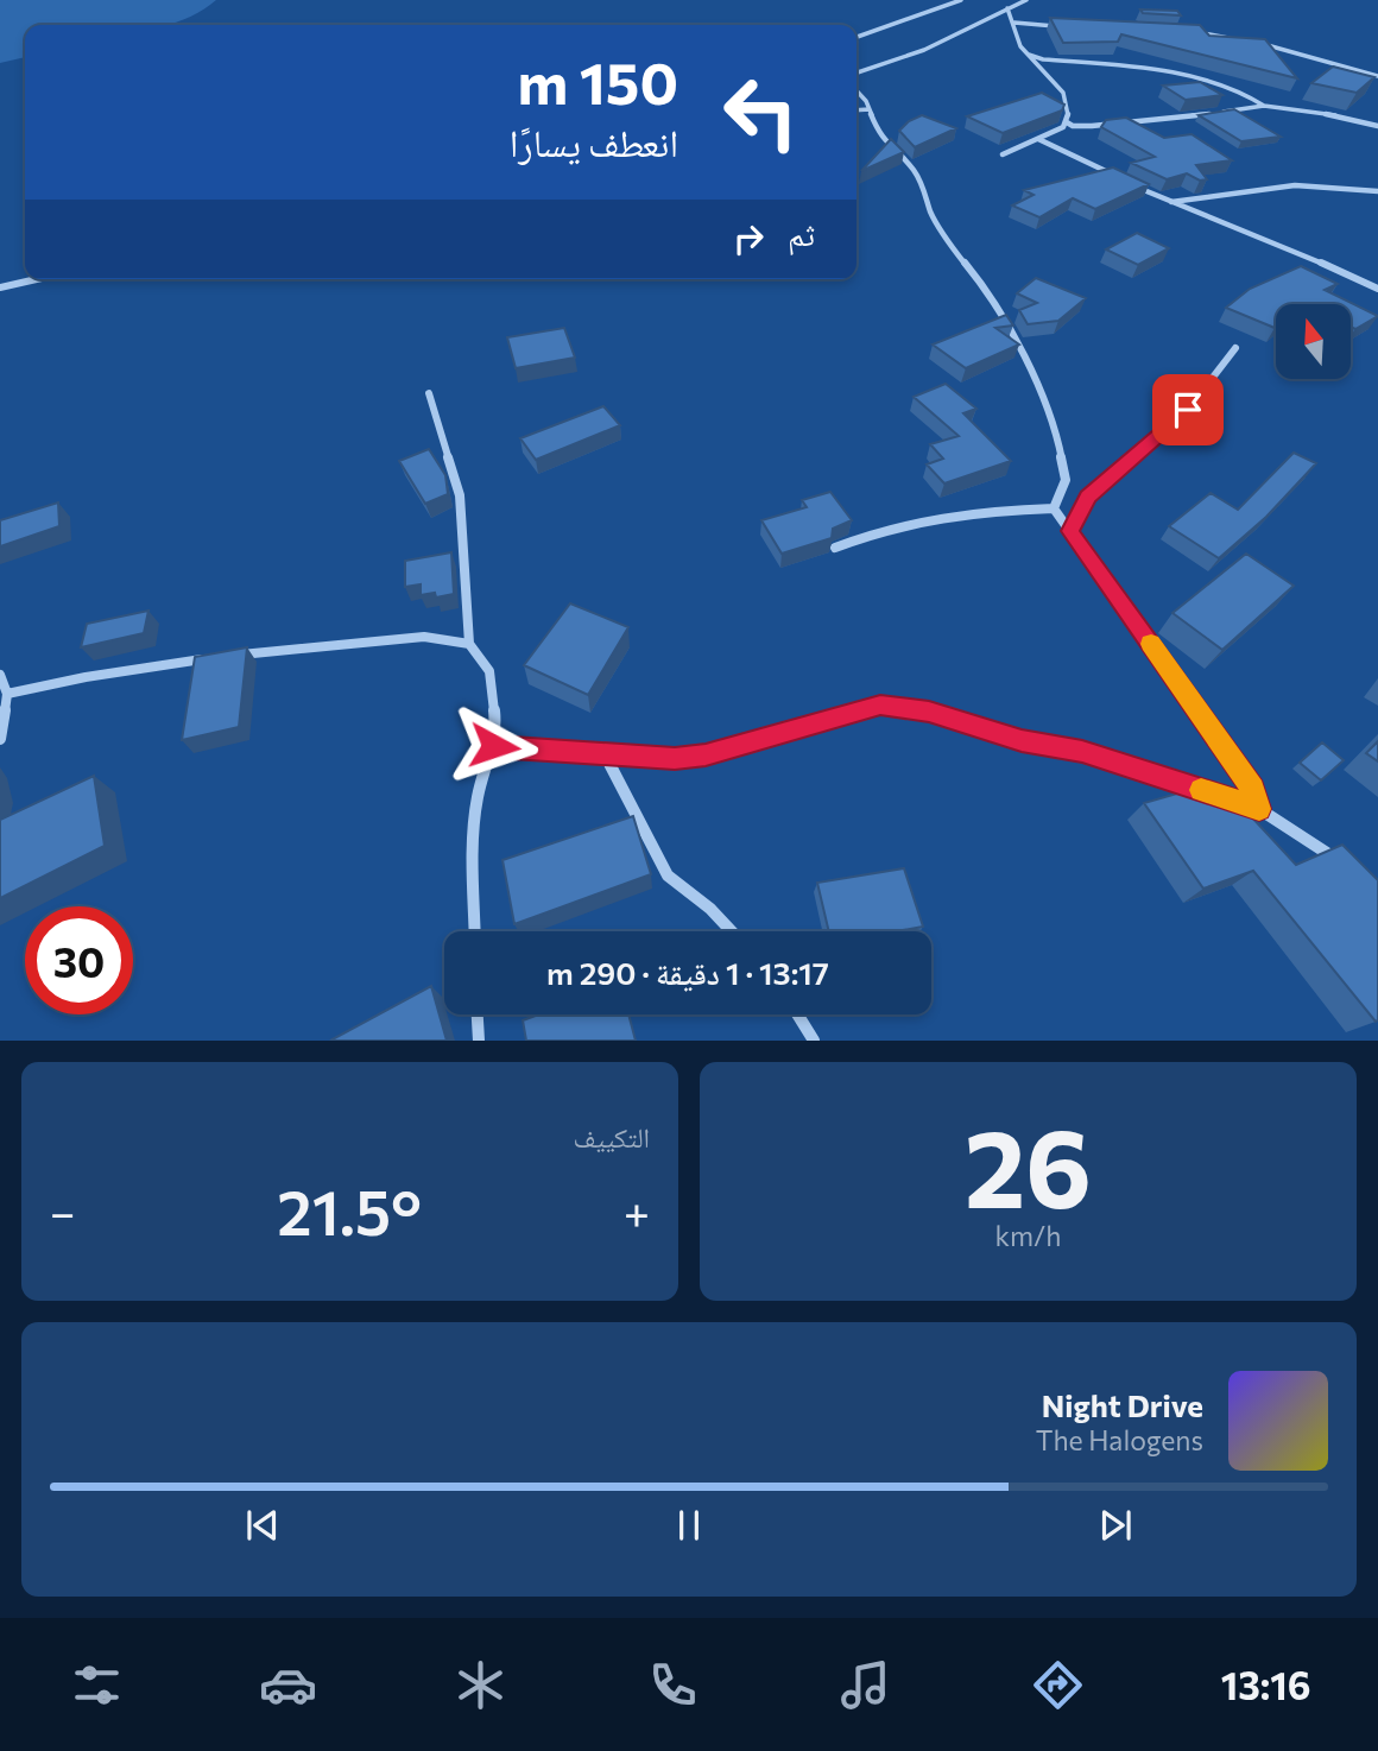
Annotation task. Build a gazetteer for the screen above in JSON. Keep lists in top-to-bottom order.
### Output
{
  "north": "top",
  "page": {
    "turn": ["150 m", "انعطف يسارًا"],
    "then": "ثم",
    "limit": "30",
    "trip": "13:17 · 1 دقيقة · 290 m",
    "tile": [
      ["26", "km/h"],
      "التكييف"
    ],
    "heat": ["−", "21.5°", "+"],
    "song": ["Night Drive", "The Halogens"],
    "tabs": "13:16"
  }
}
